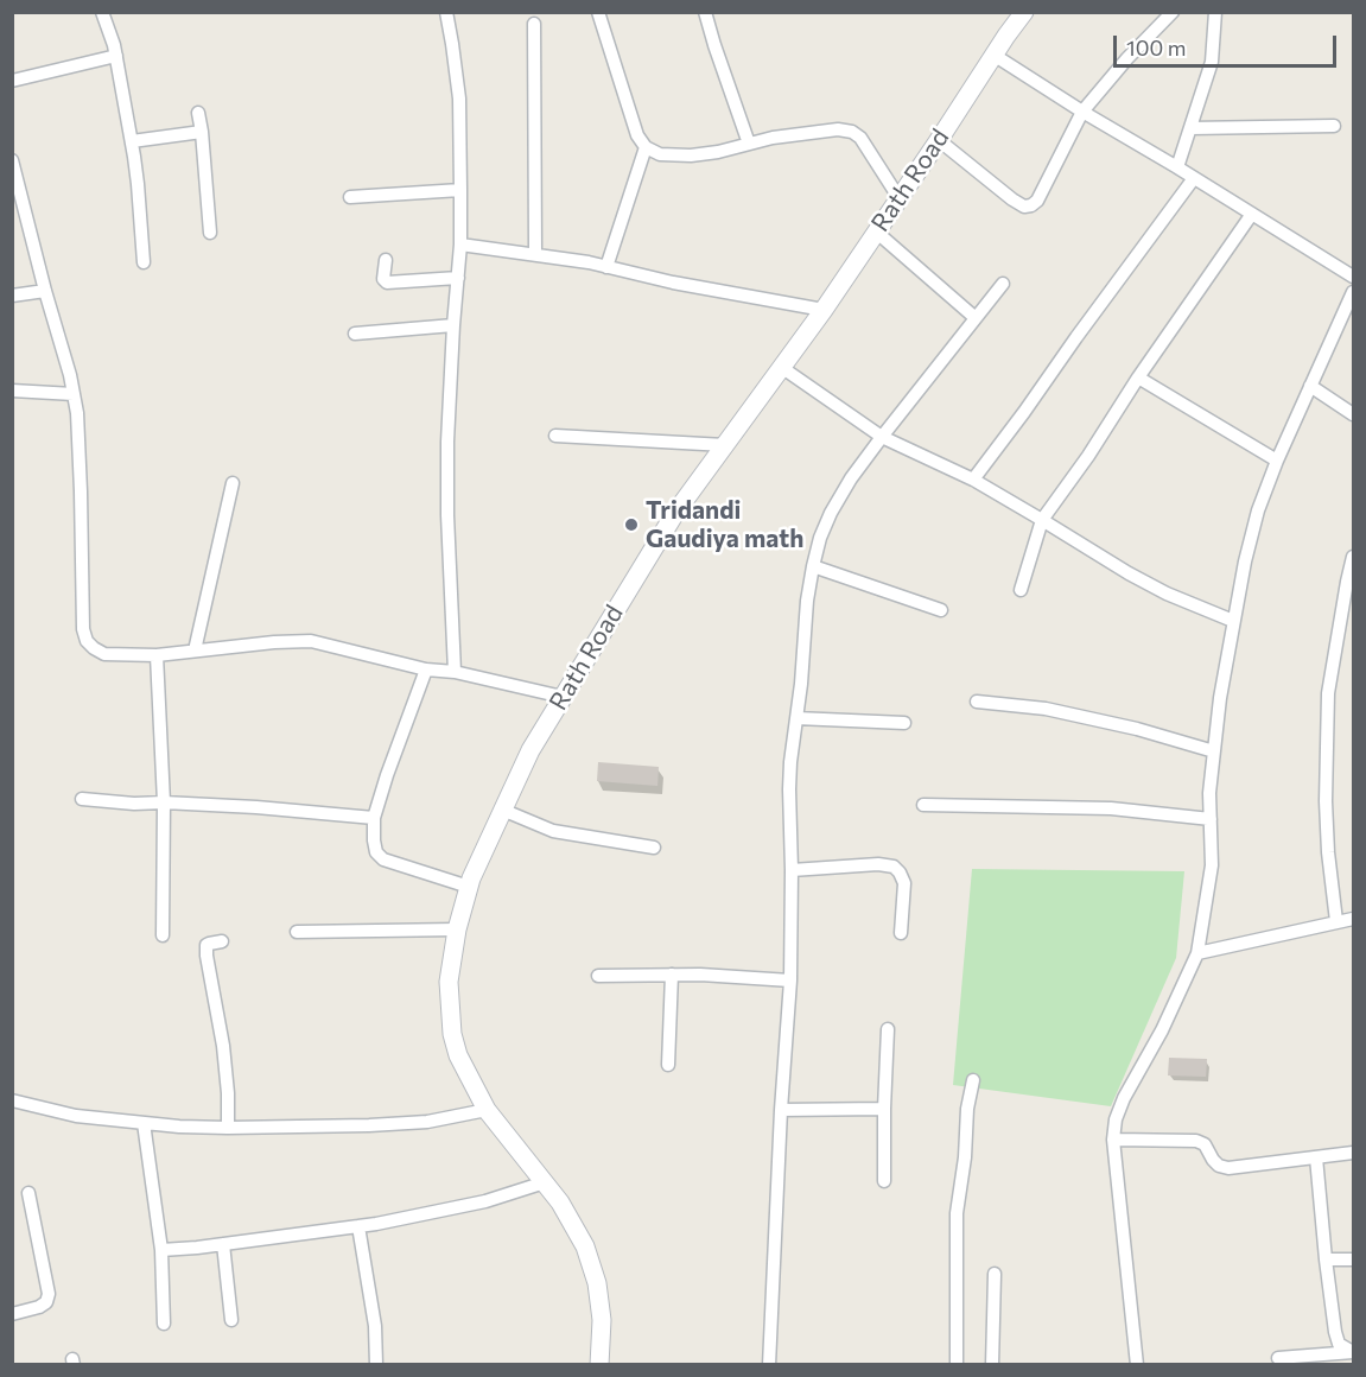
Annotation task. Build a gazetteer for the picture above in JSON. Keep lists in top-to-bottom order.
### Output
{
  "streets": {
    "street": ["Rath Road"]
  },
  "places": ["Tridandi Gaudiya math"],
  "scale_bar": "100 m"
}
